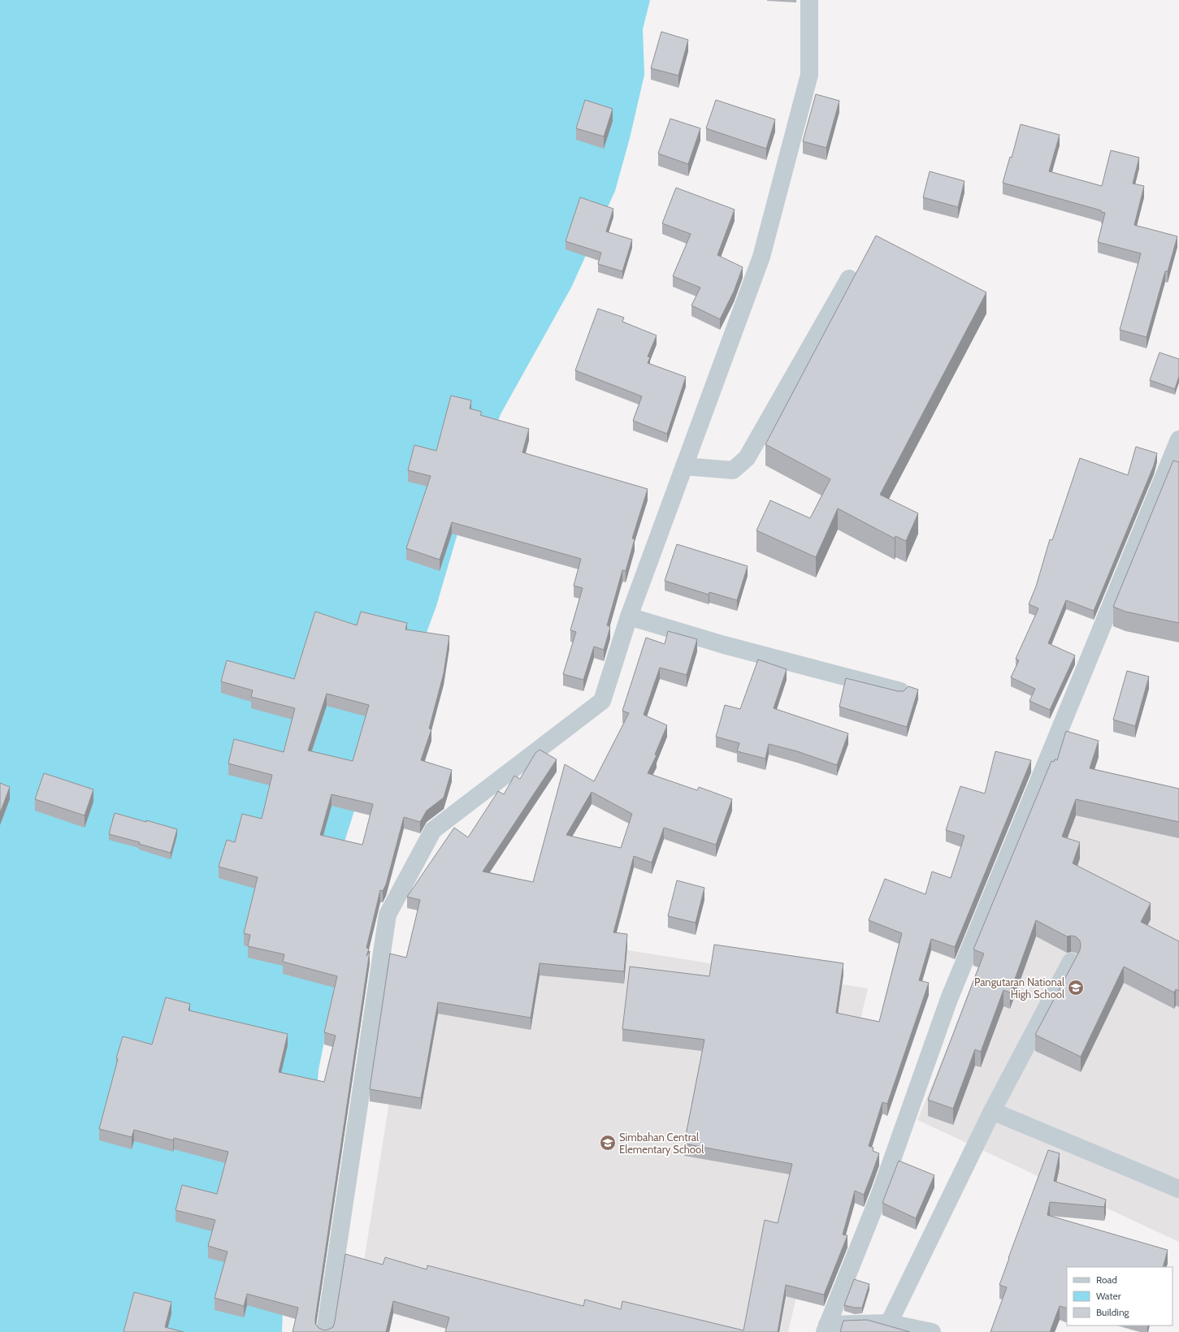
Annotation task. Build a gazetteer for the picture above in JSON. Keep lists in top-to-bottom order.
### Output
{
  "places": {
    "school or university": ["Pangutaran National High School", "Simbahan Central Elementary School"]
  },
  "legend": ["Road", "Water", "Building"]
}
